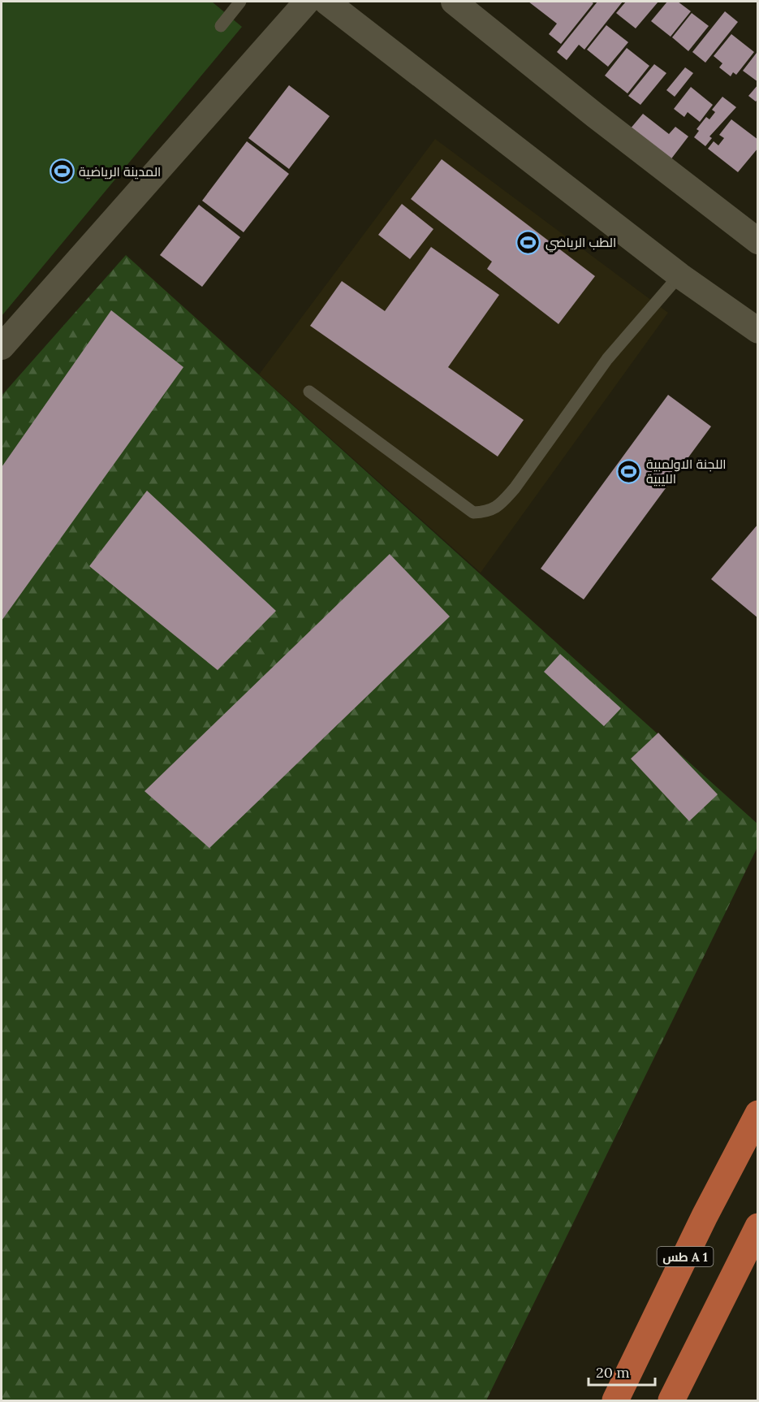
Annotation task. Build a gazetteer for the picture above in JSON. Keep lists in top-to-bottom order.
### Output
{
  "streets": {
    "highway": ["طس A 1"]
  },
  "places": {
    "sports": ["المدينة الرياضية", "الطب الرياضي", "اللجنة الاولمبية الليبية"]
  },
  "scale_bar": "20 m"
}
